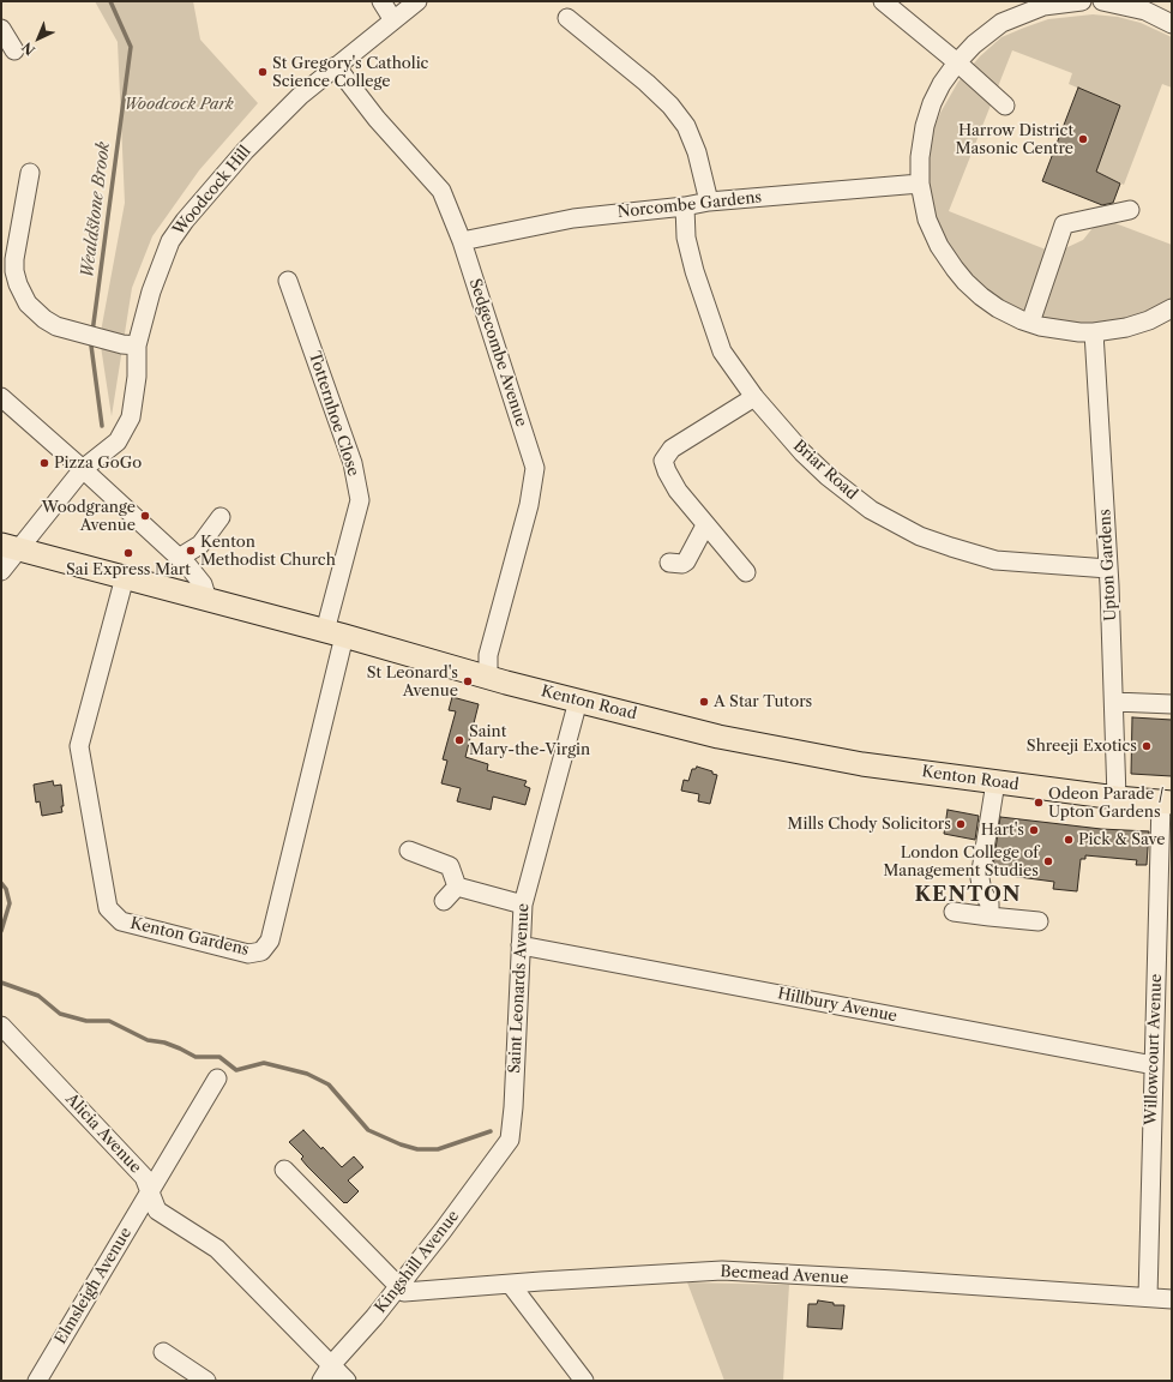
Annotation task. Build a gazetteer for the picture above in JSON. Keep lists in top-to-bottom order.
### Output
{
  "streets": {
    "main road": ["Kenton Road"],
    "street": [
      "Woodcock Hill",
      "Norcombe Gardens",
      "Sedgecombe Avenue",
      "Totternhoe Close",
      "Briar Road",
      "Upton Gardens",
      "Kenton Gardens",
      "Saint Leonards Avenue",
      "Hillbury Avenue",
      "Willowcourt Avenue",
      "Alicia Avenue",
      "Kingshill Avenue",
      "Becmead Avenue",
      "Elmsleigh Avenue"
    ]
  },
  "crossings": [
    ["Woodcock Hill", "Sedgecombe Avenue"],
    ["Woodcock Hill", "Kenton Road"],
    ["Norcombe Gardens", "Sedgecombe Avenue"],
    ["Norcombe Gardens", "Briar Road"],
    ["Sedgecombe Avenue", "Kenton Road"],
    ["Totternhoe Close", "Kenton Road"],
    ["Totternhoe Close", "Kenton Gardens"],
    ["Briar Road", "Upton Gardens"],
    ["Upton Gardens", "Kenton Road"],
    ["Kenton Road", "Kenton Gardens"],
    ["Kenton Road", "Saint Leonards Avenue"],
    ["Kenton Road", "Willowcourt Avenue"],
    ["Saint Leonards Avenue", "Hillbury Avenue"],
    ["Saint Leonards Avenue", "Kingshill Avenue"],
    ["Hillbury Avenue", "Willowcourt Avenue"],
    ["Willowcourt Avenue", "Becmead Avenue"],
    ["Alicia Avenue", "Kingshill Avenue"],
    ["Alicia Avenue", "Elmsleigh Avenue"],
    ["Kingshill Avenue", "Becmead Avenue"]
  ],
  "districts": ["KENTON"],
  "water": ["Wealdstone Brook"],
  "parks": ["Woodcock Park"],
  "places": [
    "St Gregory's Catholic Science College",
    "Harrow District Masonic Centre",
    "Pizza GoGo",
    "Woodgrange Avenue",
    "Kenton Methodist Church",
    "Sai Express Mart",
    "St Leonard's Avenue",
    "A Star Tutors",
    "Saint Mary-the-Virgin",
    "Shreeji Exotics",
    "Odeon Parade / Upton Gardens",
    "Mills Chody Solicitors",
    "Hart's",
    "Pick & Save",
    "London College of Management Studies"
  ],
  "north": "bottom left"
}
